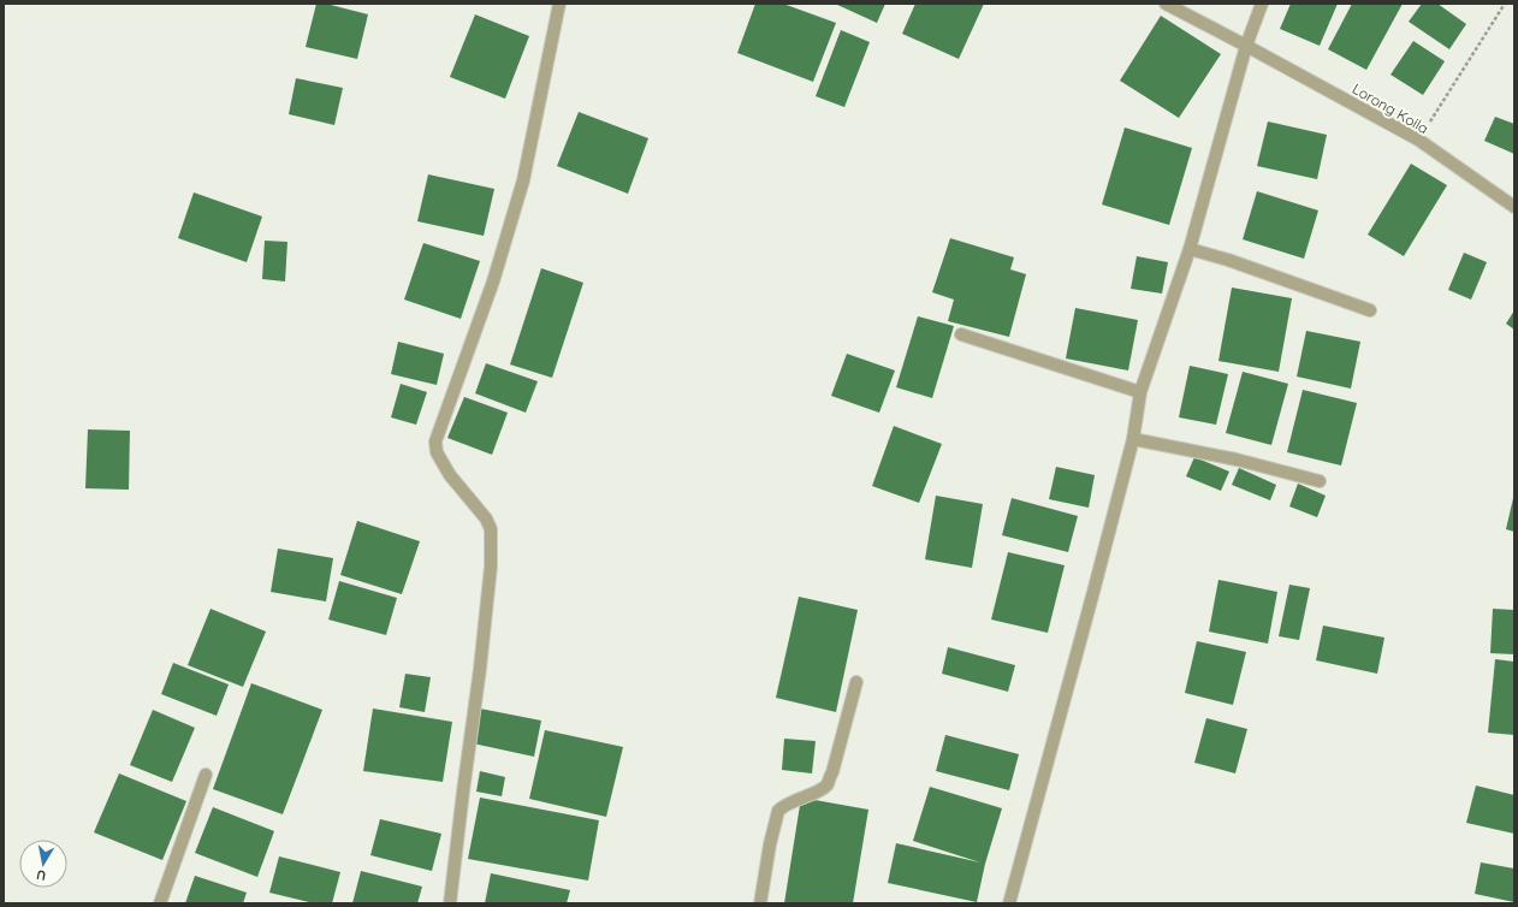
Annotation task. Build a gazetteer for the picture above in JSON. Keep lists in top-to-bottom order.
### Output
{
  "streets": {
    "street": ["Lorong Koila"]
  },
  "north": "bottom"
}
